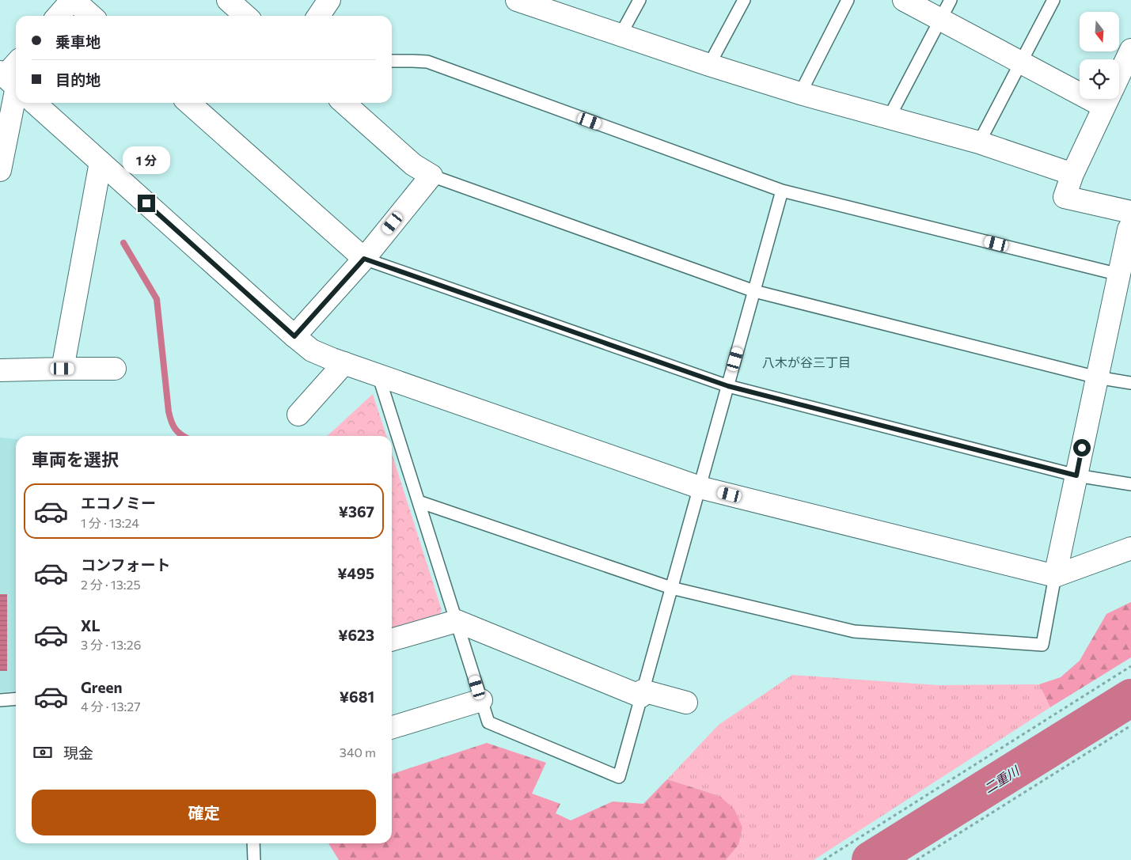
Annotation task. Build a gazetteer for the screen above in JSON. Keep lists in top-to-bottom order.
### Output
{
  "districts": ["八木が谷三丁目"],
  "water": ["二重川"],
  "north": "bottom",
  "page": {
    "banner": ["乗車地", "目的地"],
    "bubble": "1 分",
    "heading": "車両を選択",
    "list": [
      {
        "name": "エコノミー",
        "note": "1 分 · 13:24",
        "value": "¥367"
      },
      {
        "name": "コンフォート",
        "note": "2 分 · 13:25",
        "value": "¥495"
      },
      {
        "name": "XL",
        "note": "3 分 · 13:26",
        "value": "¥623"
      },
      {
        "name": "Green",
        "note": "4 分 · 13:27",
        "value": "¥681"
      }
    ],
    "pay": ["現金", "340 m"],
    "buttons": "確定"
  }
}
